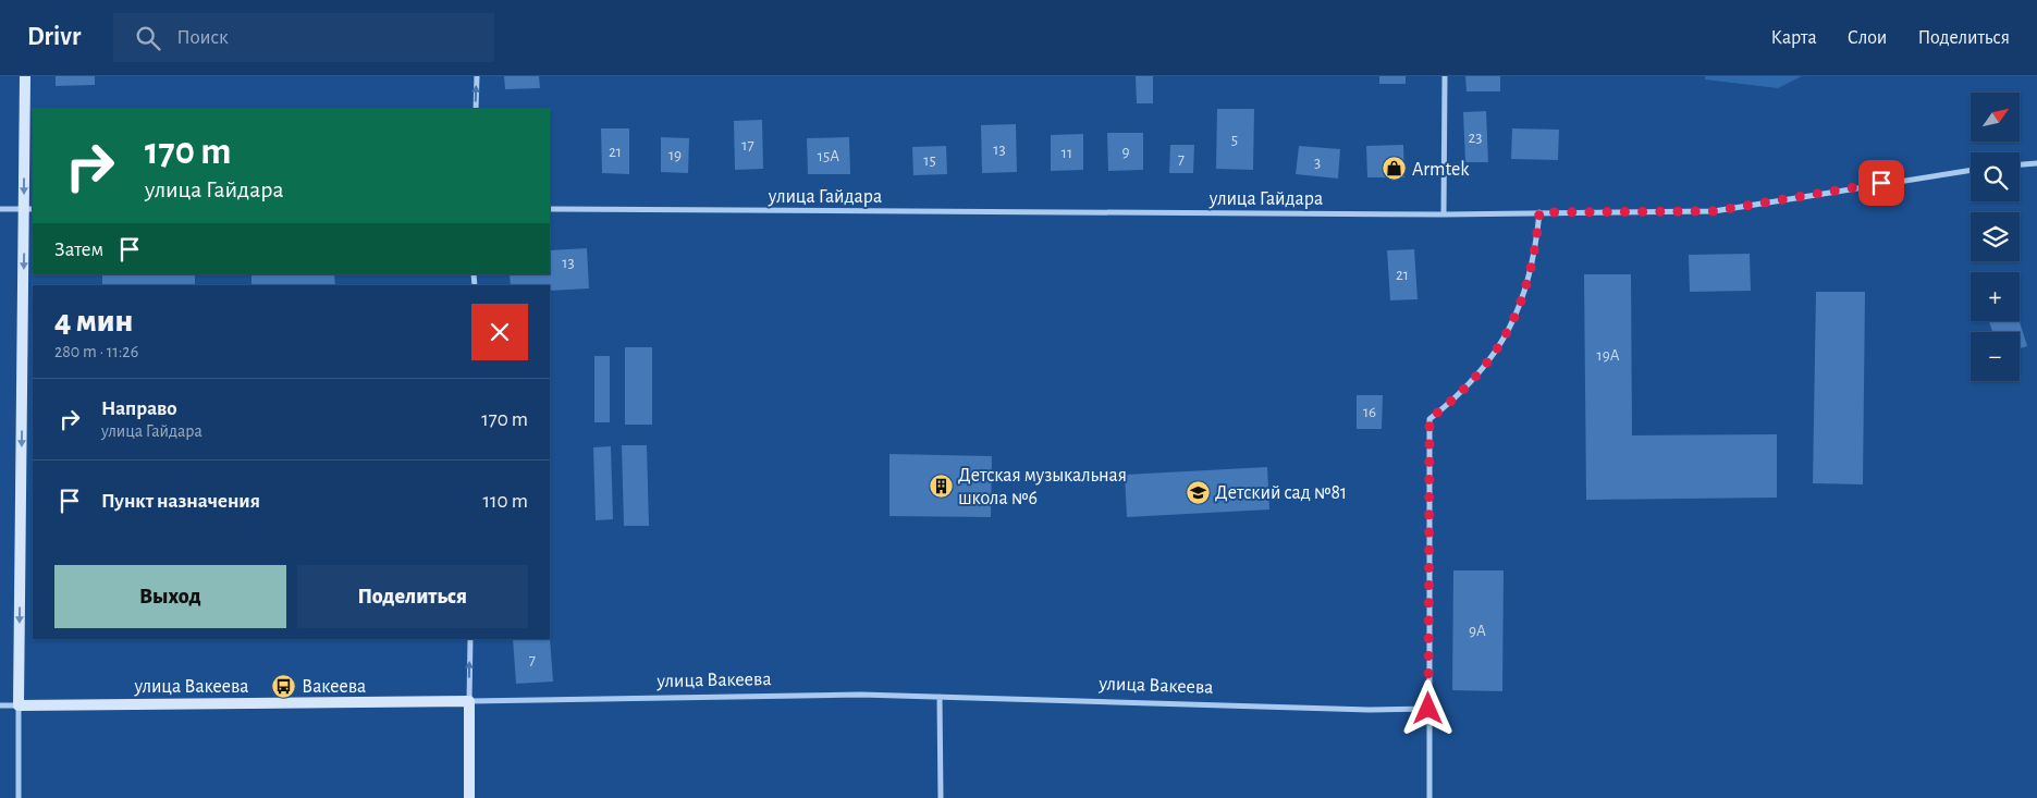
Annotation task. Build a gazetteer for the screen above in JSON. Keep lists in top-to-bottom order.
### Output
{
  "streets": {
    "street": ["улица Гайдара", "улица Вакеева"]
  },
  "places": {
    "shop": ["Armtek"],
    "building": ["Детская музыкальная школа №6"],
    "school or university": ["Детский сад №81"],
    "bus stop": ["Вакеева"]
  },
  "house_numbers": [
    "23",
    "5",
    "17",
    "13",
    "21",
    "9",
    "11",
    "19",
    "15А",
    "7",
    "15",
    "3",
    "13",
    "21",
    "19А",
    "16",
    "9А",
    "7"
  ],
  "north": "top right",
  "page": {
    "header": "Drivr",
    "search": "Поиск",
    "nav": ["Карта", "Слои", "Поделиться"],
    "map_buttons": ["+", "−"],
    "turn": ["170 m", "улица Гайдара"],
    "then": "Затем",
    "heading": ["4 мин", "280 m · 11:26"],
    "list": [
      {
        "name": "Направо",
        "note": "улица Гайдара",
        "value": "170 m"
      },
      {
        "name": "Пункт назначения",
        "value": "110 m"
      }
    ],
    "buttons": ["Выход", "Поделиться"]
  }
}
